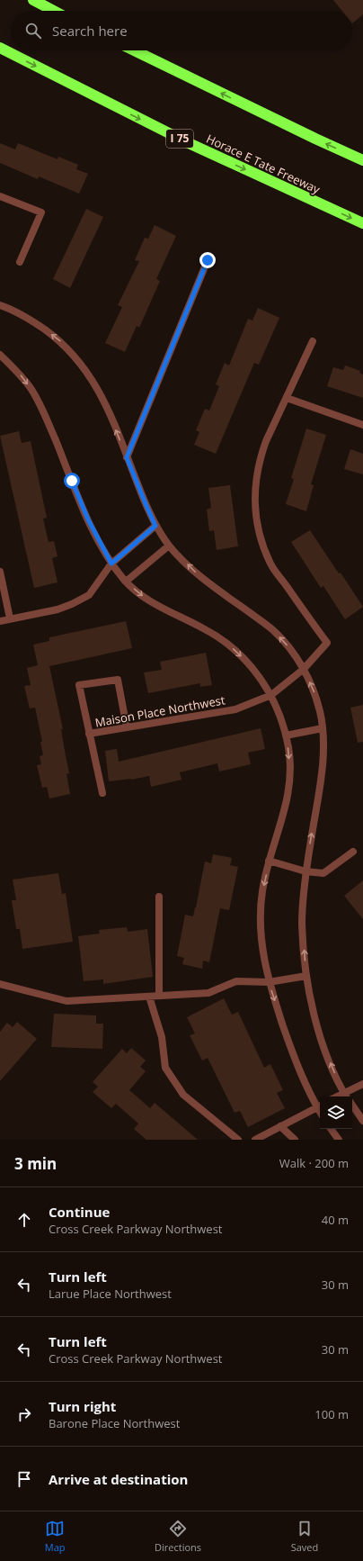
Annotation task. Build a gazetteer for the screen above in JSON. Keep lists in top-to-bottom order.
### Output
{
  "streets": {
    "highway": ["I 75", "Horace E Tate Freeway"],
    "street": ["Maison Place Northwest"]
  },
  "page": {
    "search": "Search here",
    "heading": ["3 min", "Walk · 200 m"],
    "list": [
      ["Continue", "Cross Creek Parkway Northwest", "40 m"],
      ["Turn left", "Larue Place Northwest", "30 m"],
      ["Turn left", "Cross Creek Parkway Northwest", "30 m"],
      ["Turn right", "Barone Place Northwest", "100 m"],
      "Arrive at destination"
    ],
    "nav": ["Map", "Directions", "Saved"]
  }
}
